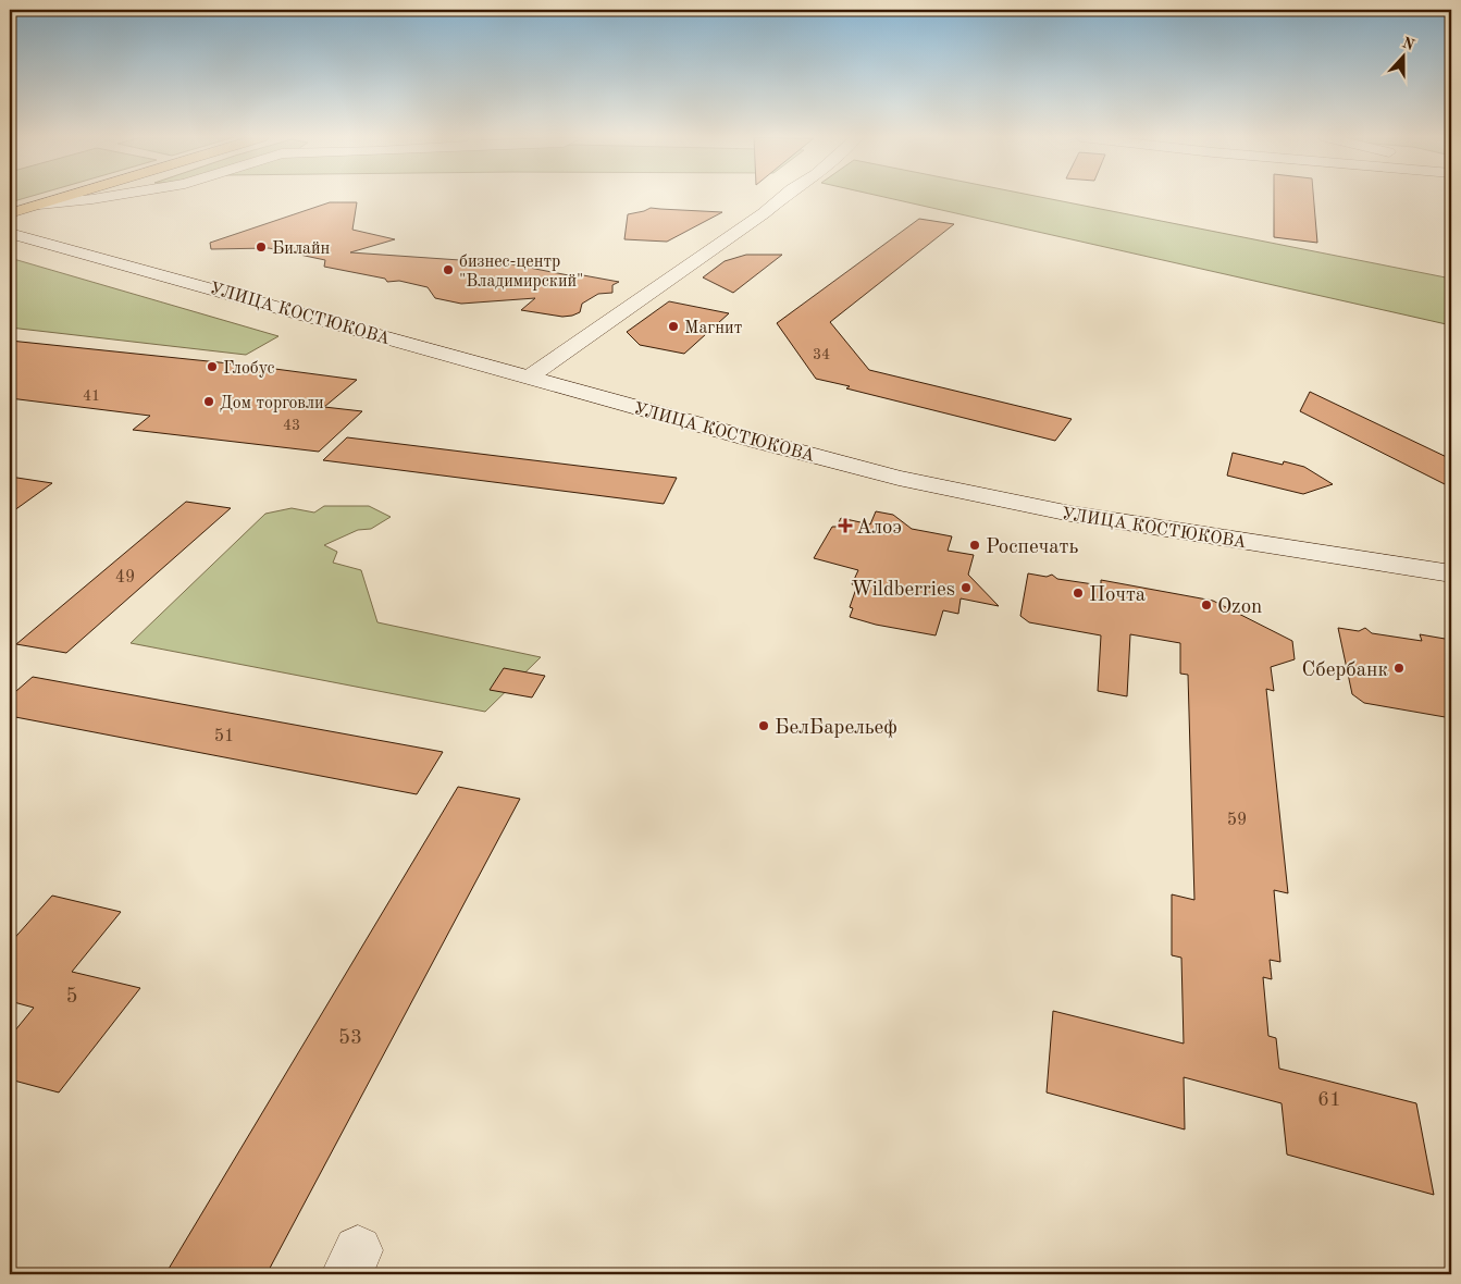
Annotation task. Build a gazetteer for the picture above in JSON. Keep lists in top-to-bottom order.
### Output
{
  "streets": {
    "street": ["УЛИЦА КОСТЮКОВА"]
  },
  "places": {
    "other": [
      "Билайн",
      "бизнес-центр \"Владимирский\"",
      "Магнит",
      "Глобус",
      "Дом торговли",
      "Роспечать",
      "Wildberries",
      "Почта",
      "Ozon",
      "Сбербанк",
      "БелБарельеф"
    ],
    "health": ["Алоэ"]
  },
  "house_numbers": [
    "34",
    "41",
    "43",
    "49",
    "51",
    "59",
    "5",
    "53",
    "61"
  ],
  "north": "top"
}
